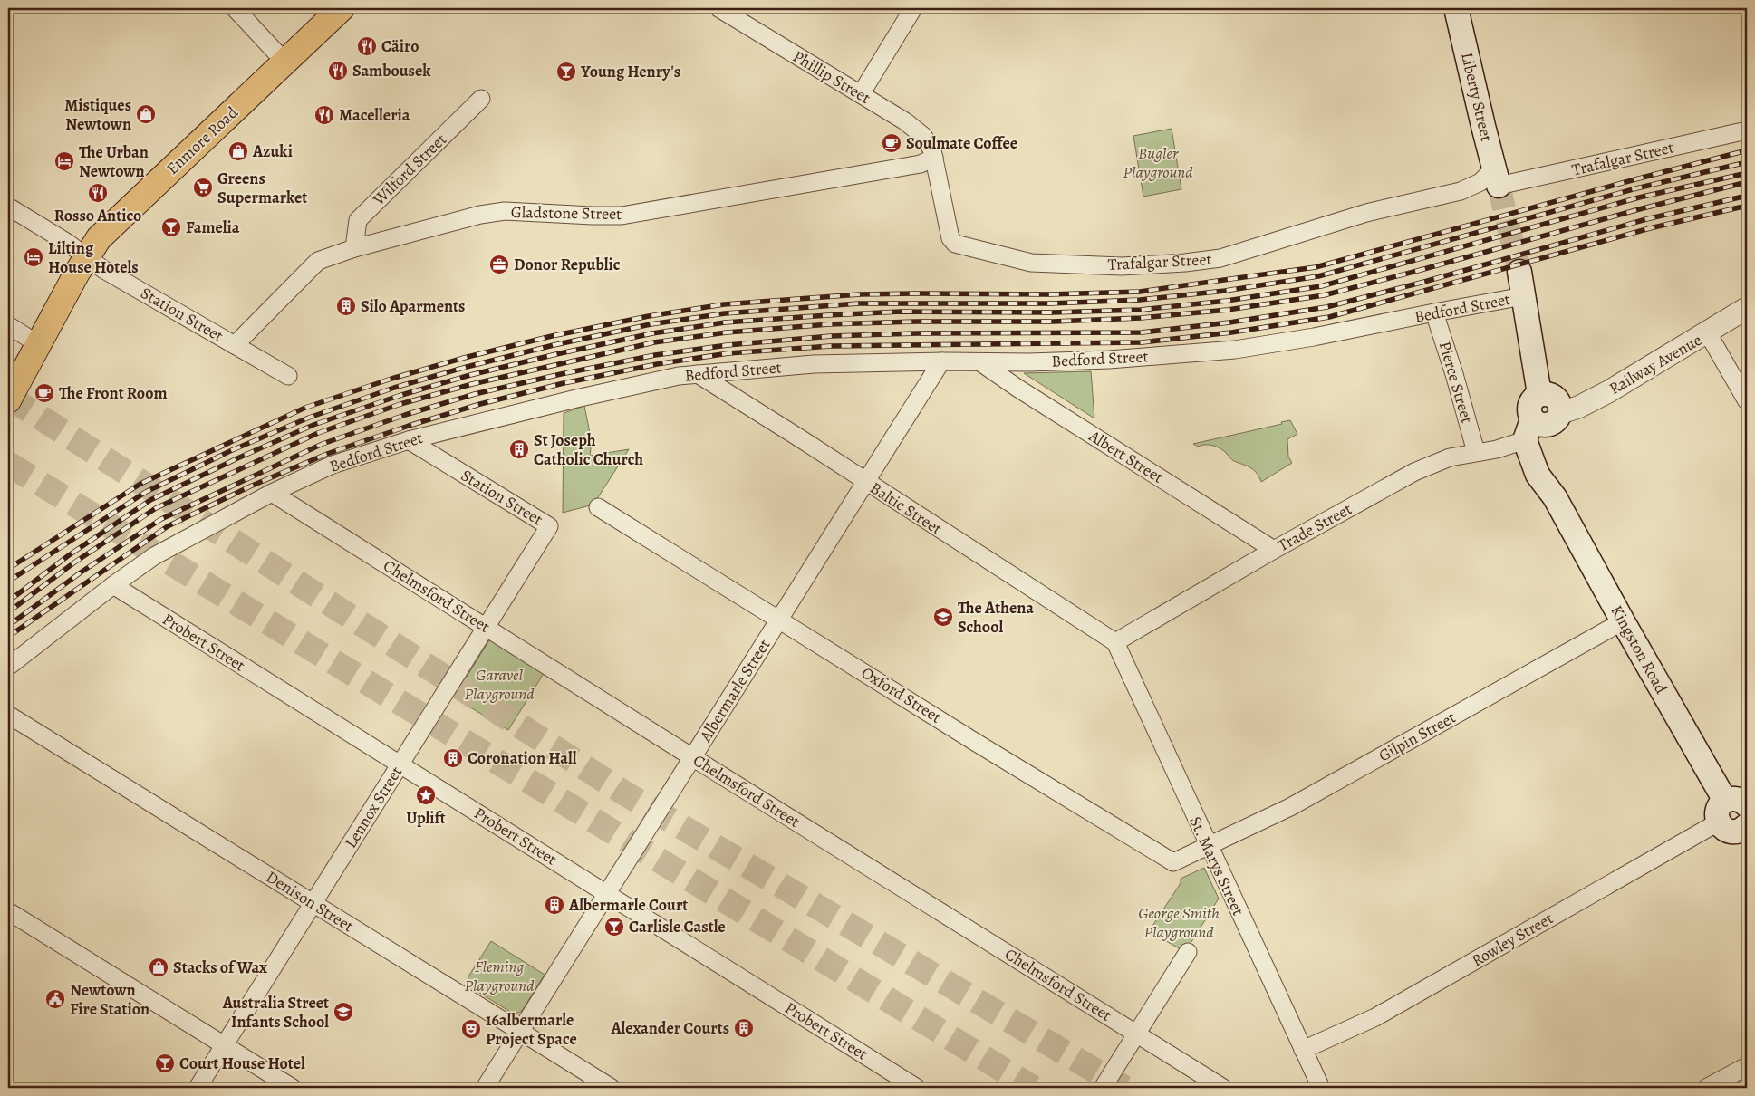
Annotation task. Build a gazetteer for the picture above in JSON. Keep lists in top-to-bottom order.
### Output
{
  "streets": {
    "highway": ["Enmore Road"],
    "main road": ["Liberty Street", "Kingston Road"],
    "street": [
      "Phillip Street",
      "Trafalgar Street",
      "Wilford Street",
      "Gladstone Street",
      "Bedford Street",
      "Station Street",
      "Railway Avenue",
      "Pierce Street",
      "Albert Street",
      "Baltic Street",
      "Trade Street",
      "Chelmsford Street",
      "Probert Street",
      "Albermarle Street",
      "Oxford Street",
      "Gilpin Street",
      "Lennox Street",
      "St. Marys Street",
      "Denison Street",
      "Rowley Street"
    ]
  },
  "crossings": [
    ["Phillip Street", "Trafalgar Street"],
    ["Phillip Street", "Gladstone Street"],
    ["Liberty Street", "Trafalgar Street"],
    ["Enmore Road", "Station Street"],
    ["Trafalgar Street", "Gladstone Street"],
    ["Wilford Street", "Gladstone Street"],
    ["Gladstone Street", "Station Street"],
    ["Bedford Street", "Station Street"],
    ["Bedford Street", "Pierce Street"],
    ["Bedford Street", "Albert Street"],
    ["Bedford Street", "Baltic Street"],
    ["Bedford Street", "Chelmsford Street"],
    ["Bedford Street", "Probert Street"],
    ["Bedford Street", "Kingston Road"],
    ["Bedford Street", "Albermarle Street"],
    ["Station Street", "Lennox Street"],
    ["Railway Avenue", "Trade Street"],
    ["Railway Avenue", "Kingston Road"],
    ["Pierce Street", "Trade Street"],
    ["Albert Street", "Trade Street"],
    ["Baltic Street", "Trade Street"],
    ["Baltic Street", "Albermarle Street"],
    ["Baltic Street", "St. Marys Street"],
    ["Trade Street", "Kingston Road"],
    ["Trade Street", "St. Marys Street"],
    ["Chelmsford Street", "Albermarle Street"],
    ["Chelmsford Street", "Lennox Street"],
    ["Probert Street", "Albermarle Street"],
    ["Probert Street", "Lennox Street"],
    ["Kingston Road", "Gilpin Street"],
    ["Kingston Road", "Rowley Street"],
    ["Albermarle Street", "Oxford Street"],
    ["Albermarle Street", "Denison Street"],
    ["Oxford Street", "Gilpin Street"],
    ["Oxford Street", "St. Marys Street"],
    ["Gilpin Street", "St. Marys Street"],
    ["Lennox Street", "Denison Street"],
    ["St. Marys Street", "Rowley Street"]
  ],
  "parks": [
    "Bugler Playground",
    "Garavel Playground",
    "George Smith Playground",
    "Fleming Playground"
  ],
  "places": {
    "restaurant": [
      "Cäiro",
      "Sambousek",
      "Macelleria",
      "Rosso Antico"
    ],
    "bar": [
      "Young Henry's",
      "Famelia",
      "Carlisle Castle",
      "Court House Hotel"
    ],
    "shop": ["Mistiques Newtown", "Azuki", "Stacks of Wax"],
    "cafe": ["Soulmate Coffee", "The Front Room"],
    "hotel": ["The Urban Newtown", "Lilting House Hotels"],
    "supermarket": ["Greens Supermarket"],
    "office": ["Donor Republic"],
    "building": [
      "Silo Aparments",
      "St Joseph Catholic Church",
      "Coronation Hall",
      "Albermarle Court",
      "Alexander Courts"
    ],
    "school or university": ["The Athena School", "Australia Street Infants School"],
    "place": ["Uplift"],
    "public building": ["Newtown Fire Station"],
    "theatre": ["16albermarle Project Space"]
  }
}
